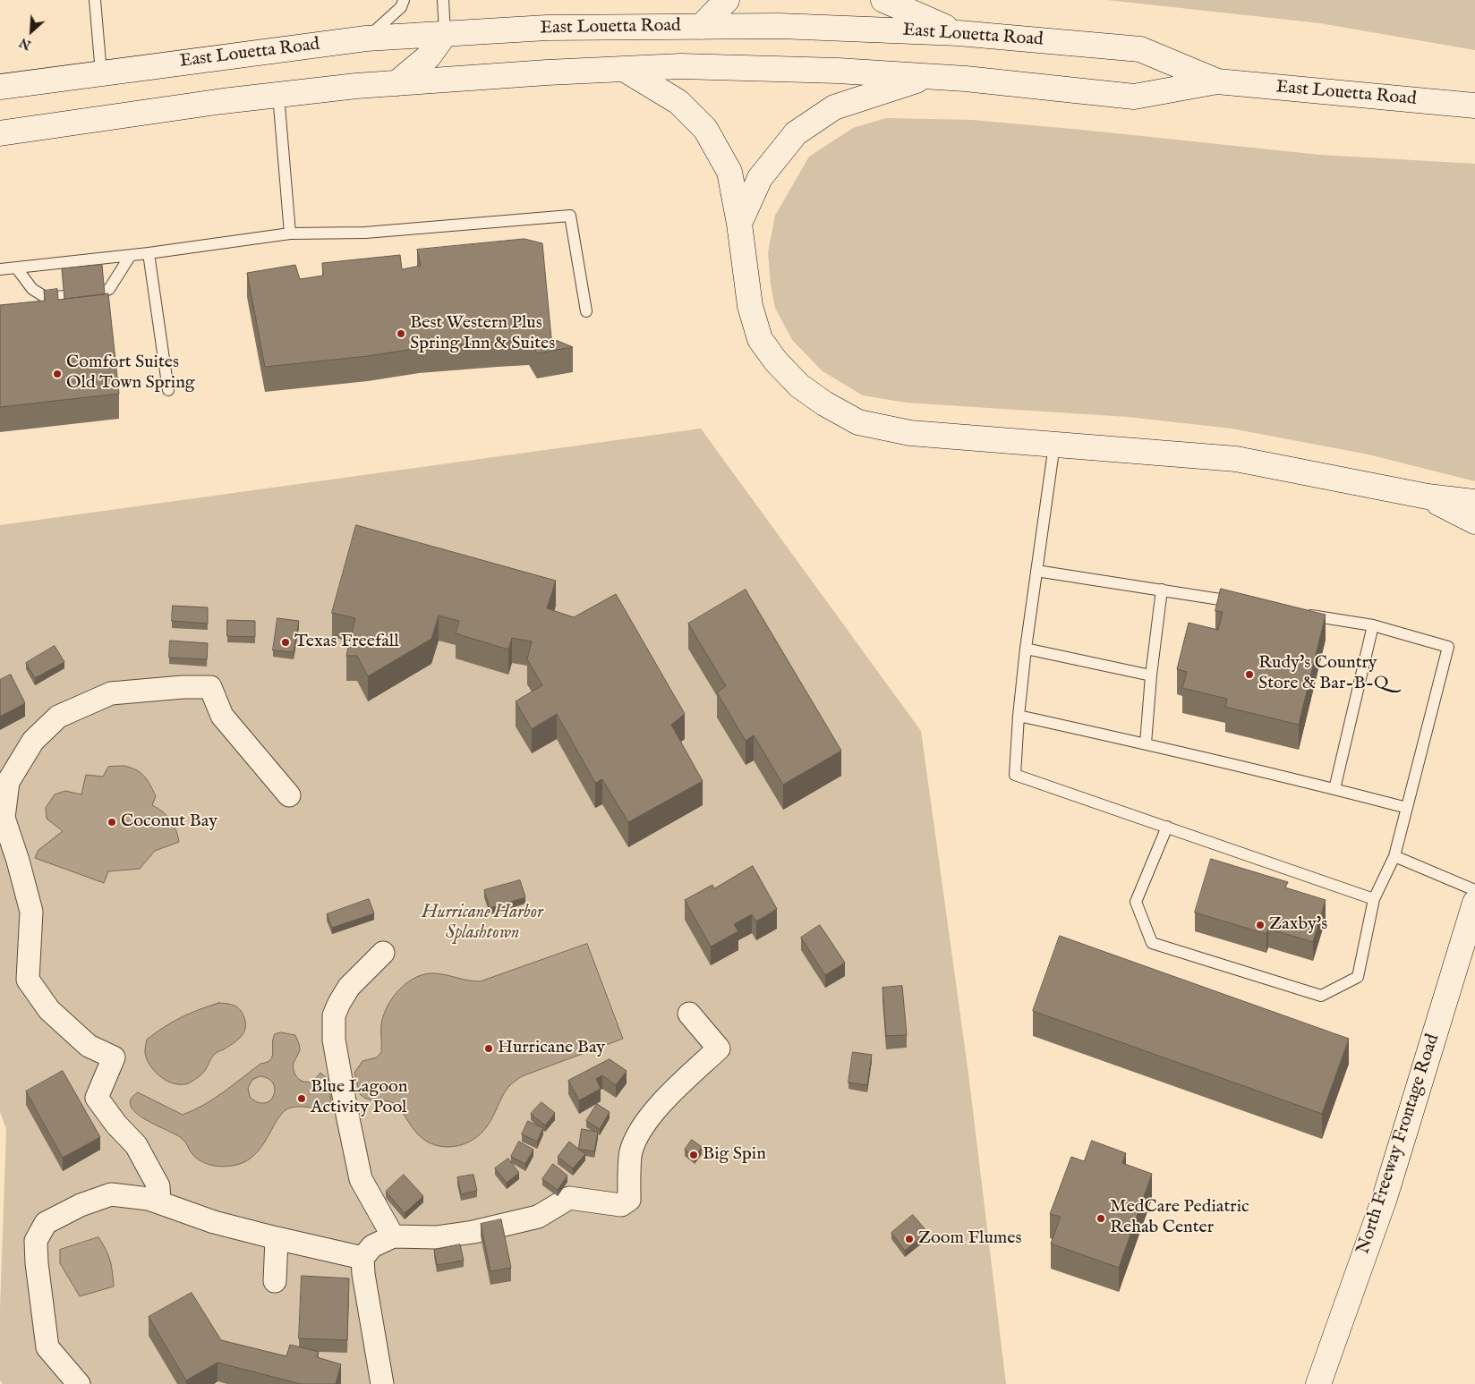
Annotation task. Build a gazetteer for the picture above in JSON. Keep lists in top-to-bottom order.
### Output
{
  "streets": {
    "main road": ["East Louetta Road", "North Freeway Frontage Road"]
  },
  "parks": ["Hurricane Harbor Splashtown"],
  "places": [
    "Best Western Plus Spring Inn & Suites",
    "Comfort Suites Old Town Spring",
    "Texas Freefall",
    "Rudy's Country Store & Bar-B-Q",
    "Coconut Bay",
    "Zaxby's",
    "Hurricane Bay",
    "Blue Lagoon Activity Pool",
    "Big Spin",
    "MedCare Pediatric Rehab Center",
    "Zoom Flumes"
  ],
  "north": "bottom left"
}
